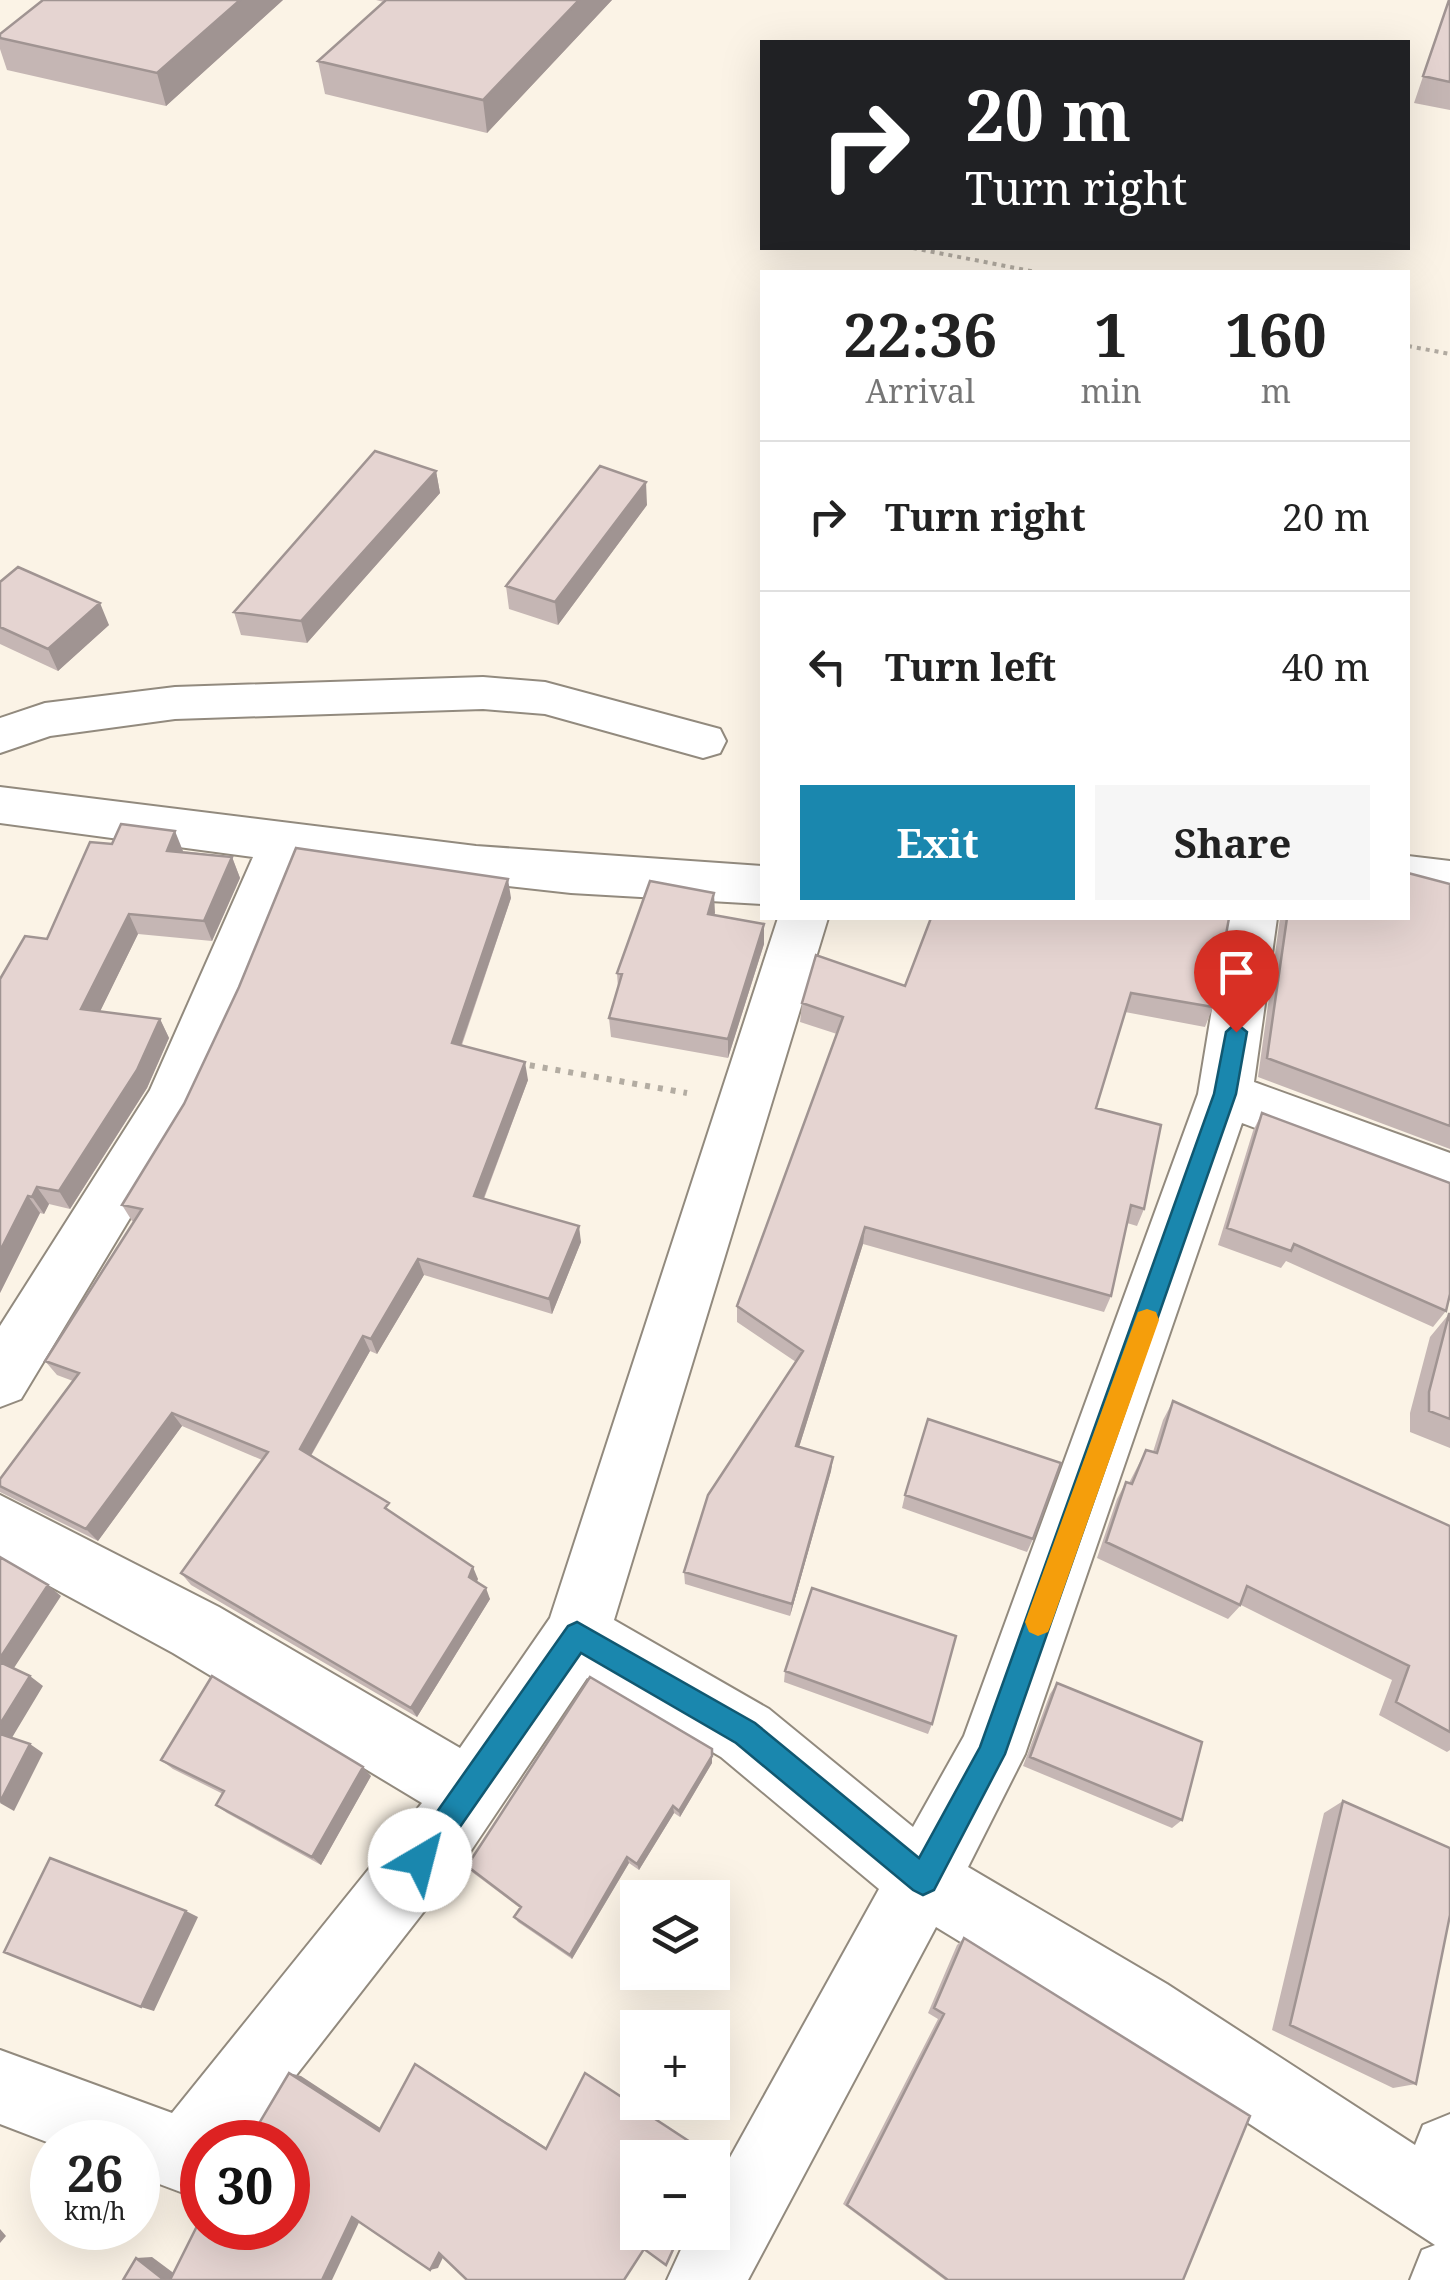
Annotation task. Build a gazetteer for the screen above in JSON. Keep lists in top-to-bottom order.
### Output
{
  "page": {
    "turn": ["20 m", "Turn right"],
    "eta": [
      "22:36",
      "Arrival",
      "1",
      "min",
      "160",
      "m"
    ],
    "list": [
      {
        "name": "Turn right",
        "value": "20 m"
      },
      {
        "name": "Turn left",
        "value": "40 m"
      }
    ],
    "buttons": ["Exit", "Share"],
    "map_buttons": ["+", "−"],
    "speed": "26 km/h",
    "limit": "30"
  }
}
